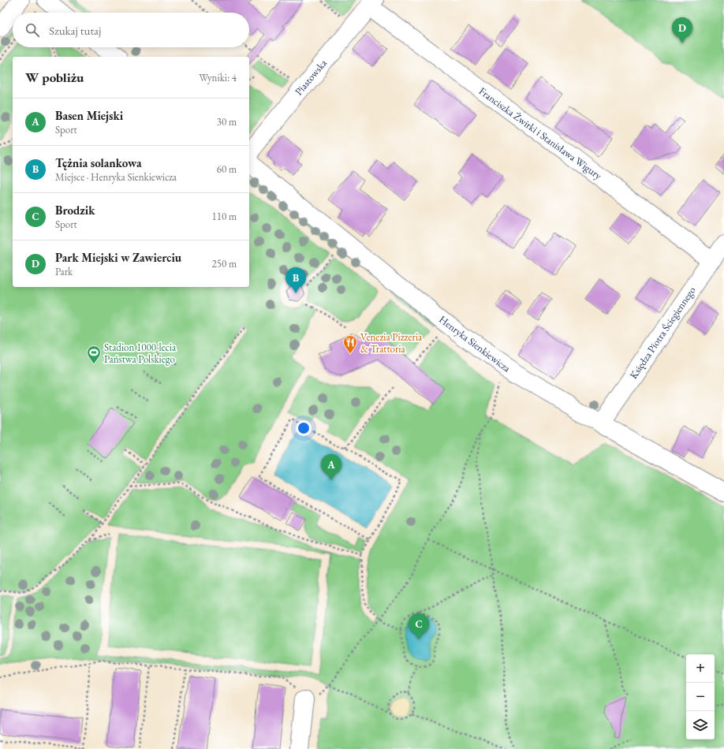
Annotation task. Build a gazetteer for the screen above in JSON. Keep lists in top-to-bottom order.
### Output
{
  "streets": {
    "street": [
      "Piastowska",
      "Franciszka Żwirki i Stanisława Wigury",
      "Księdza Piotra Ściegiennego",
      "Henryka Sienkiewicza"
    ]
  },
  "crossings": [
    ["Piastowska", "Franciszka Żwirki i Stanisława Wigury"],
    ["Franciszka Żwirki i Stanisława Wigury", "Księdza Piotra Ściegiennego"],
    ["Księdza Piotra Ściegiennego", "Henryka Sienkiewicza"]
  ],
  "places": {
    "restaurant": ["Venezia Pizzeria & Trattoria"],
    "sports": ["Stadion 1000-lecia Państwa Polskiego"]
  },
  "page": {
    "search": "Szukaj tutaj",
    "pins": [
      "D",
      "B",
      "A",
      "C"
    ],
    "heading": ["W pobliżu", "Wyniki: 4"],
    "list": [
      {
        "mark": "A",
        "name": "Basen Miejski",
        "note": "Sport",
        "value": "30 m"
      },
      {
        "mark": "B",
        "name": "Tężnia solankowa",
        "note": "Miejsce · Henryka Sienkiewicza",
        "value": "60 m"
      },
      {
        "mark": "C",
        "name": "Brodzik",
        "note": "Sport",
        "value": "110 m"
      },
      {
        "mark": "D",
        "name": "Park Miejski w Zawierciu",
        "note": "Park",
        "value": "250 m"
      }
    ],
    "map_buttons": ["+", "−"]
  }
}
